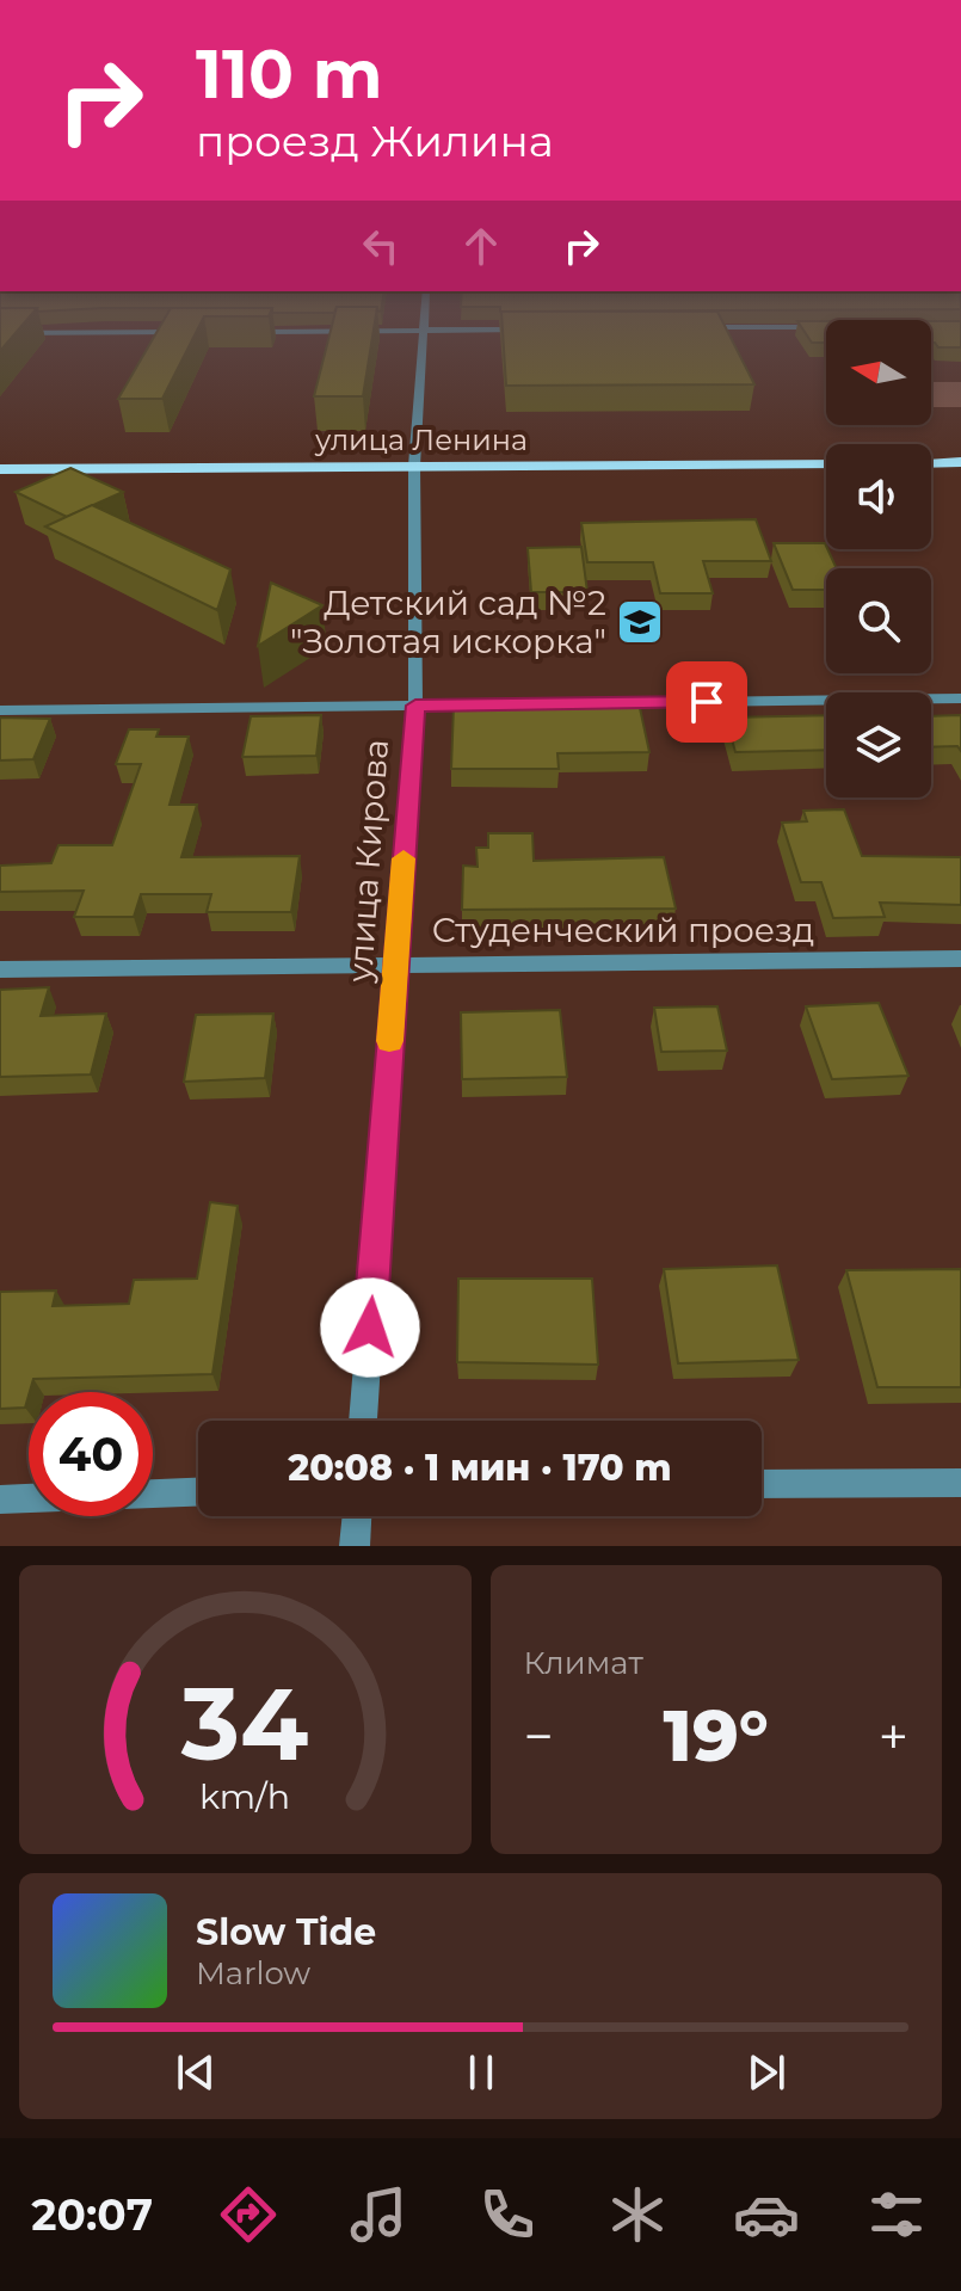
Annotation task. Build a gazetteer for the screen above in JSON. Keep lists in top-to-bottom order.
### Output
{
  "streets": {
    "main road": ["улица Ленина"],
    "street": ["улица Кирова", "Студенческий проезд"]
  },
  "crossings": [
    ["улица Ленина", "улица Кирова"],
    ["улица Кирова", "Студенческий проезд"]
  ],
  "places": {
    "school or university": ["Детский сад №2 \"Золотая искорка\""]
  },
  "north": "left",
  "page": {
    "turn": ["110 m", "проезд Жилина"],
    "limit": "40",
    "trip": "20:08 · 1 мин · 170 m",
    "tile": "Климат",
    "heat": ["−", "19°", "+"],
    "song": ["Slow Tide", "Marlow"],
    "tabs": "20:07",
    "gauge": ["34", "km/h"]
  }
}
